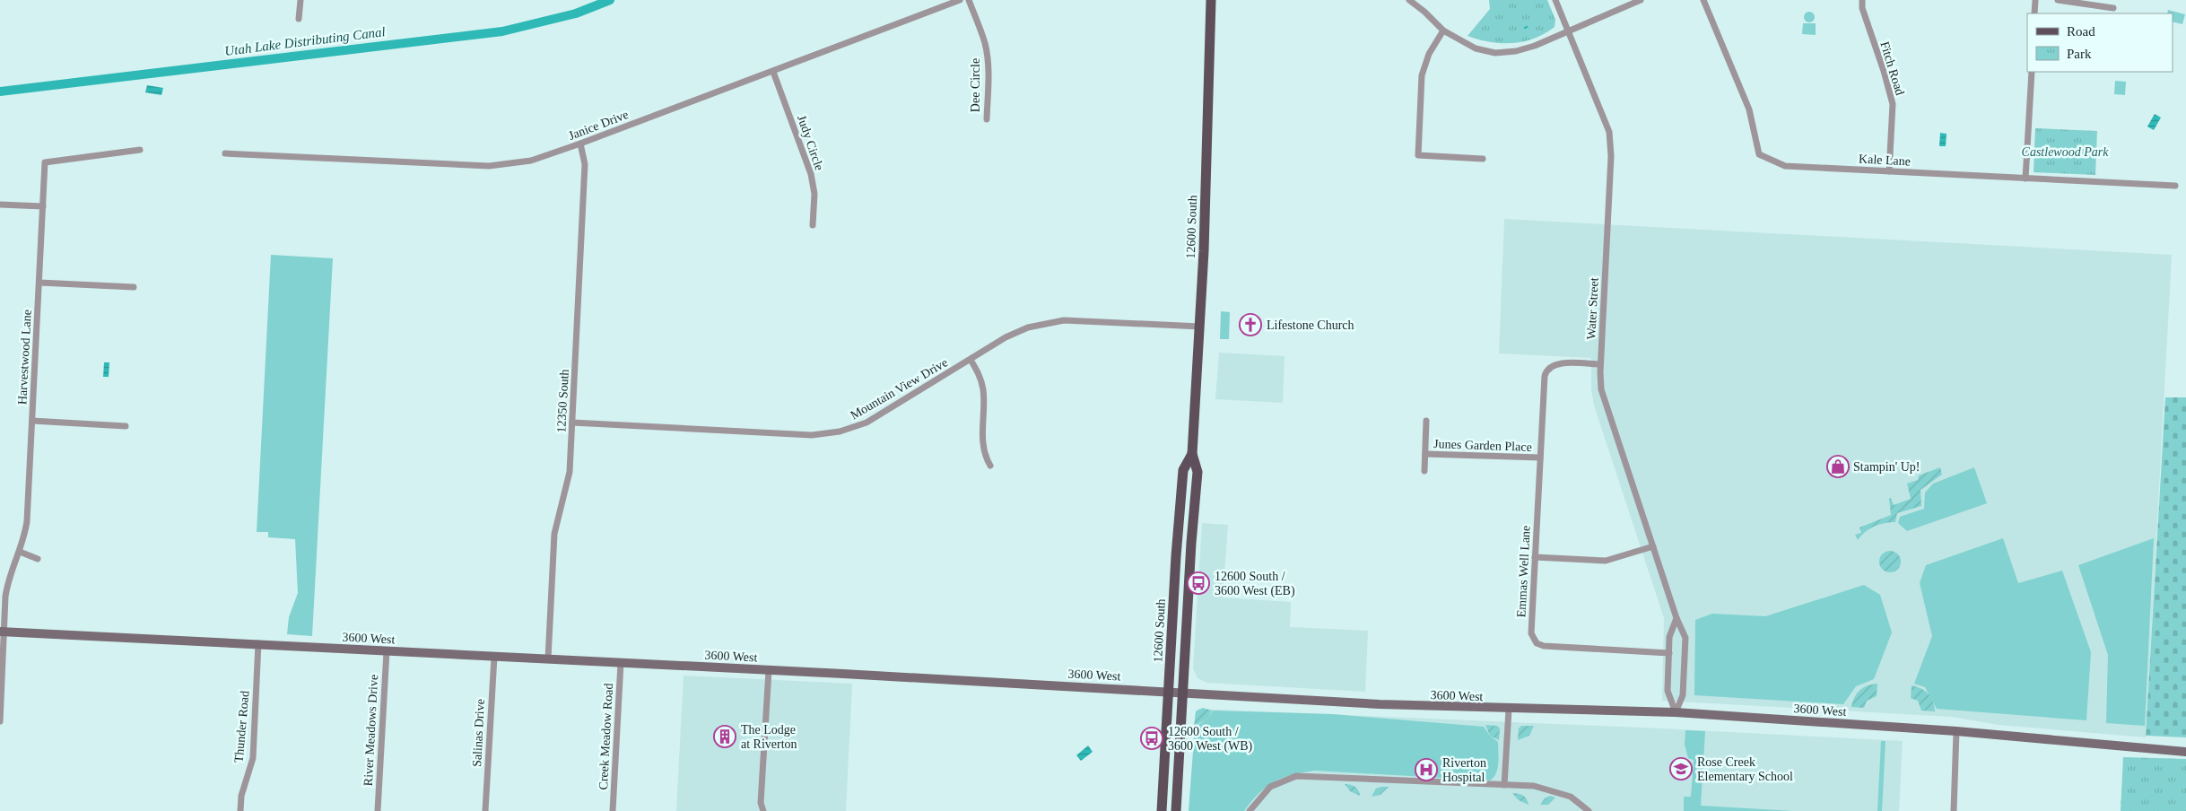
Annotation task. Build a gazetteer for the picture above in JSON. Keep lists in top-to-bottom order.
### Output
{
  "streets": {
    "main road": ["12600 South", "3600 West"],
    "street": [
      "Fitch Road",
      "Dee Circle",
      "Janice Drive",
      "Judy Circle",
      "Kale Lane",
      "Water Street",
      "Harvestwood Lane",
      "Mountain View Drive",
      "12350 South",
      "Junes Garden Place",
      "Emmas Well Lane",
      "Thunder Road",
      "River Meadows Drive",
      "Salinas Drive",
      "Creek Meadow Road"
    ]
  },
  "crossings": [
    ["Fitch Road", "Kale Lane"],
    ["Janice Drive", "Judy Circle"],
    ["Janice Drive", "12350 South"],
    ["12600 South", "Mountain View Drive"],
    ["12600 South", "3600 West"],
    ["Water Street", "Emmas Well Lane"],
    ["Water Street", "3600 West"],
    ["Harvestwood Lane", "3600 West"],
    ["Mountain View Drive", "12350 South"],
    ["12350 South", "3600 West"],
    ["Junes Garden Place", "Emmas Well Lane"],
    ["3600 West", "Thunder Road"],
    ["3600 West", "River Meadows Drive"],
    ["3600 West", "Salinas Drive"],
    ["3600 West", "Creek Meadow Road"]
  ],
  "water": ["Utah Lake Distributing Canal"],
  "parks": ["Castlewood Park"],
  "places": {
    "church": ["Lifestone Church"],
    "shop": ["Stampin' Up!"],
    "bus stop": ["12600 South / 3600 West (EB)", "12600 South / 3600 West (WB)"],
    "building": ["The Lodge at Riverton"],
    "school or university": ["Rose Creek Elementary School"],
    "hospital": ["Riverton Hospital"]
  },
  "legend": ["Road", "Park"]
}
